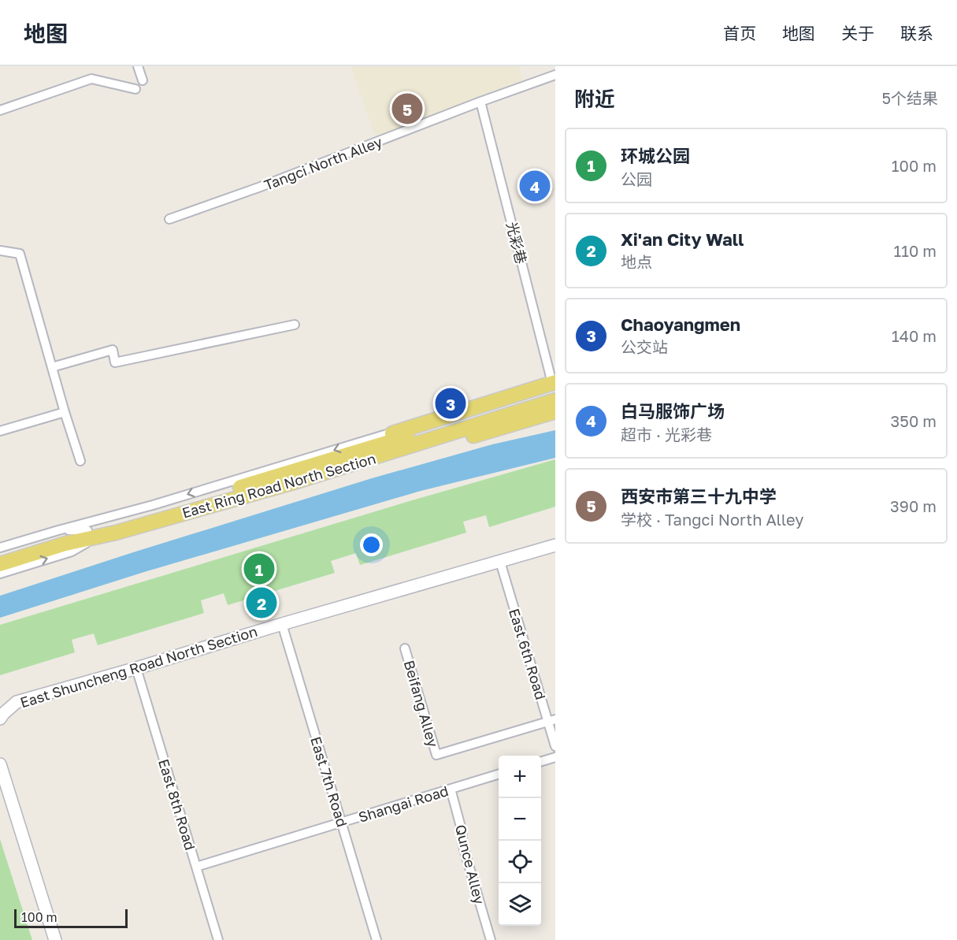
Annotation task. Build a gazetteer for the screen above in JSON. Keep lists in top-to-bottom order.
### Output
{
  "streets": {
    "main road": ["East Ring Road North Section"],
    "street": [
      "Tangci North Alley",
      "光彩巷",
      "East 6th Road",
      "East Shuncheng Road North Section",
      "Beifang Alley",
      "East 7th Road",
      "Shangai Road",
      "East 8th Road",
      "Qunce Alley"
    ]
  },
  "crossings": [
    ["Tangci North Alley", "光彩巷"],
    ["光彩巷", "East Ring Road North Section"],
    ["East 6th Road", "East Shuncheng Road North Section"],
    ["East 6th Road", "Beifang Alley"],
    ["East Shuncheng Road North Section", "East 7th Road"],
    ["East Shuncheng Road North Section", "East 8th Road"],
    ["East 7th Road", "Shangai Road"],
    ["Shangai Road", "East 8th Road"],
    ["Shangai Road", "Qunce Alley"]
  ],
  "scale_bar": "100 m",
  "page": {
    "header": "地图",
    "nav": [
      "首页",
      "地图",
      "关于",
      "联系"
    ],
    "heading": ["附近", "5个结果"],
    "pins": [
      "5",
      "4",
      "3",
      "1",
      "2"
    ],
    "list": [
      {
        "mark": "1",
        "name": "环城公园",
        "note": "公园",
        "value": "100 m"
      },
      {
        "mark": "2",
        "name": "Xi'an City Wall",
        "note": "地点",
        "value": "110 m"
      },
      {
        "mark": "3",
        "name": "Chaoyangmen",
        "note": "公交站",
        "value": "140 m"
      },
      {
        "mark": "4",
        "name": "白马服饰广场",
        "note": "超市 · 光彩巷",
        "value": "350 m"
      },
      {
        "mark": "5",
        "name": "西安市第三十九中学",
        "note": "学校 · Tangci North Alley",
        "value": "390 m"
      }
    ],
    "map_buttons": ["+", "−"],
    "scale": "100 m"
  }
}
